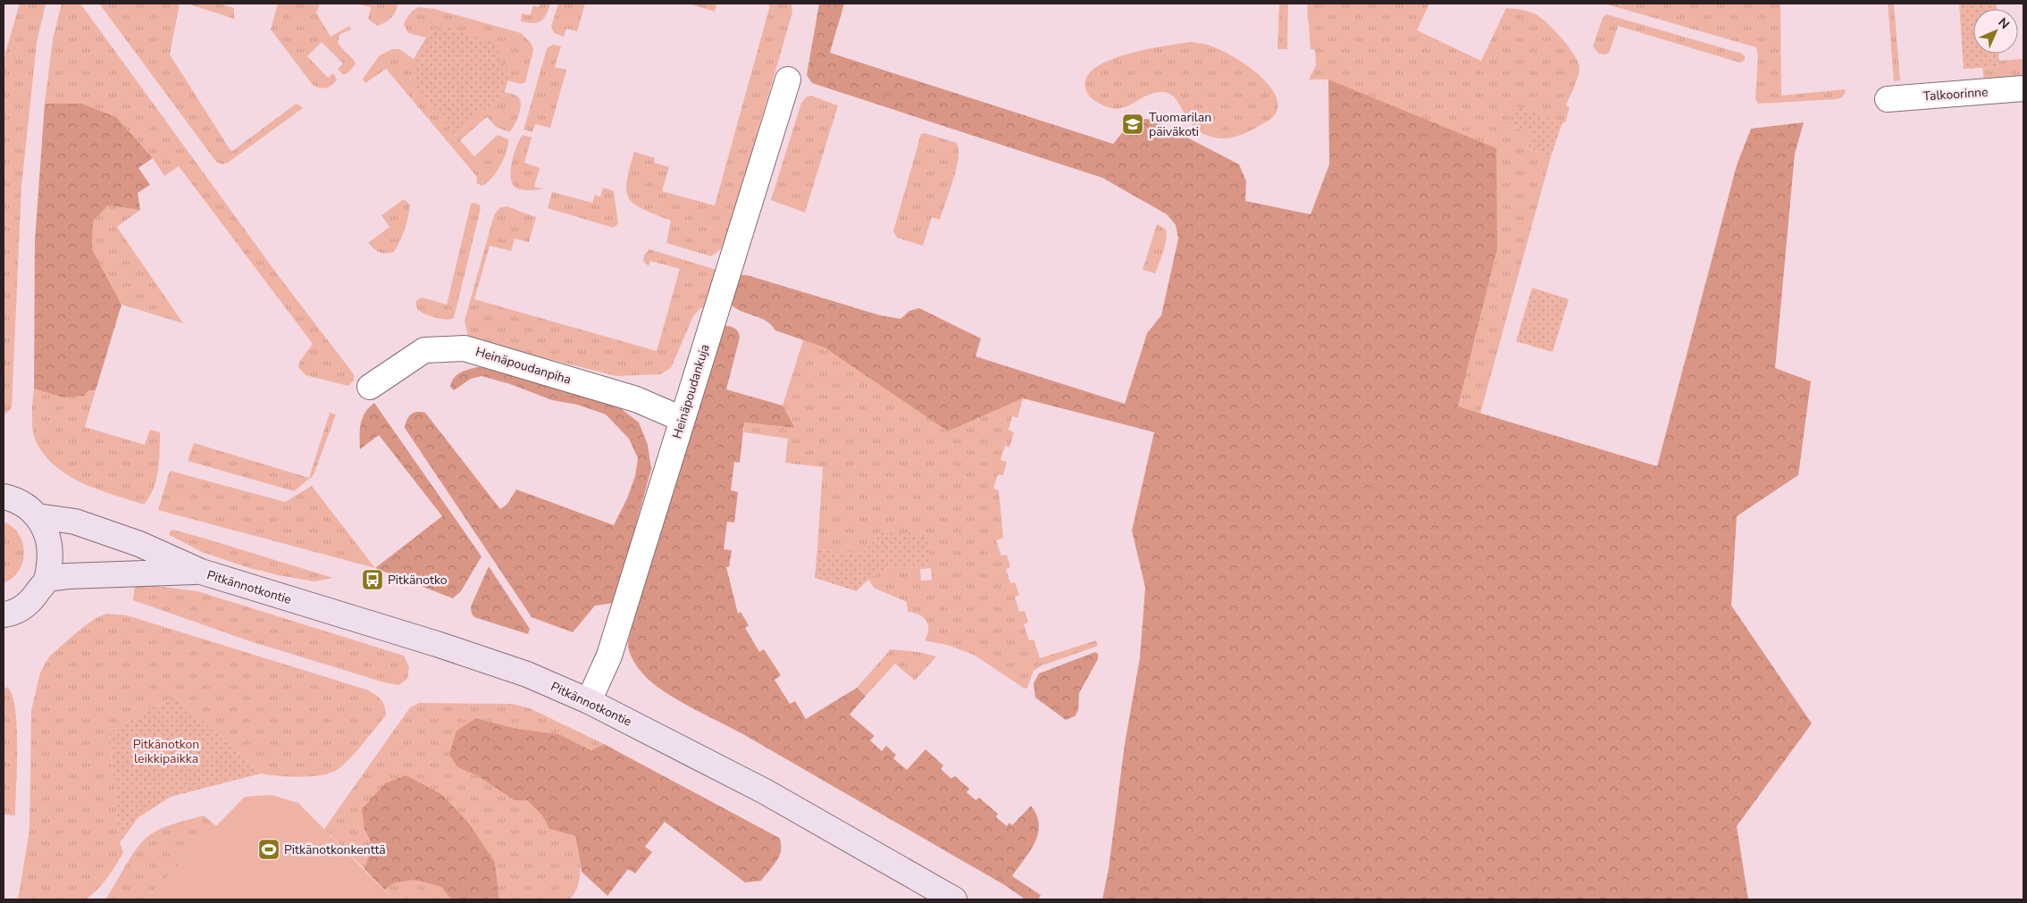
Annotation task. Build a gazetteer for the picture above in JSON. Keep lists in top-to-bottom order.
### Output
{
  "streets": {
    "street": [
      "Talkoorinne",
      "Heinäpoudanpiha",
      "Heinäpoudankuja",
      "Pitkännotkontie"
    ]
  },
  "crossings": [
    ["Heinäpoudanpiha", "Heinäpoudankuja"],
    ["Heinäpoudankuja", "Pitkännotkontie"]
  ],
  "parks": ["Pitkänotkon leikkipaikka"],
  "places": {
    "school or university": ["Tuomarilan päiväkoti"],
    "bus stop": ["Pitkänotko"],
    "sports": ["Pitkänotkonkenttä"]
  },
  "north": "top right"
}
